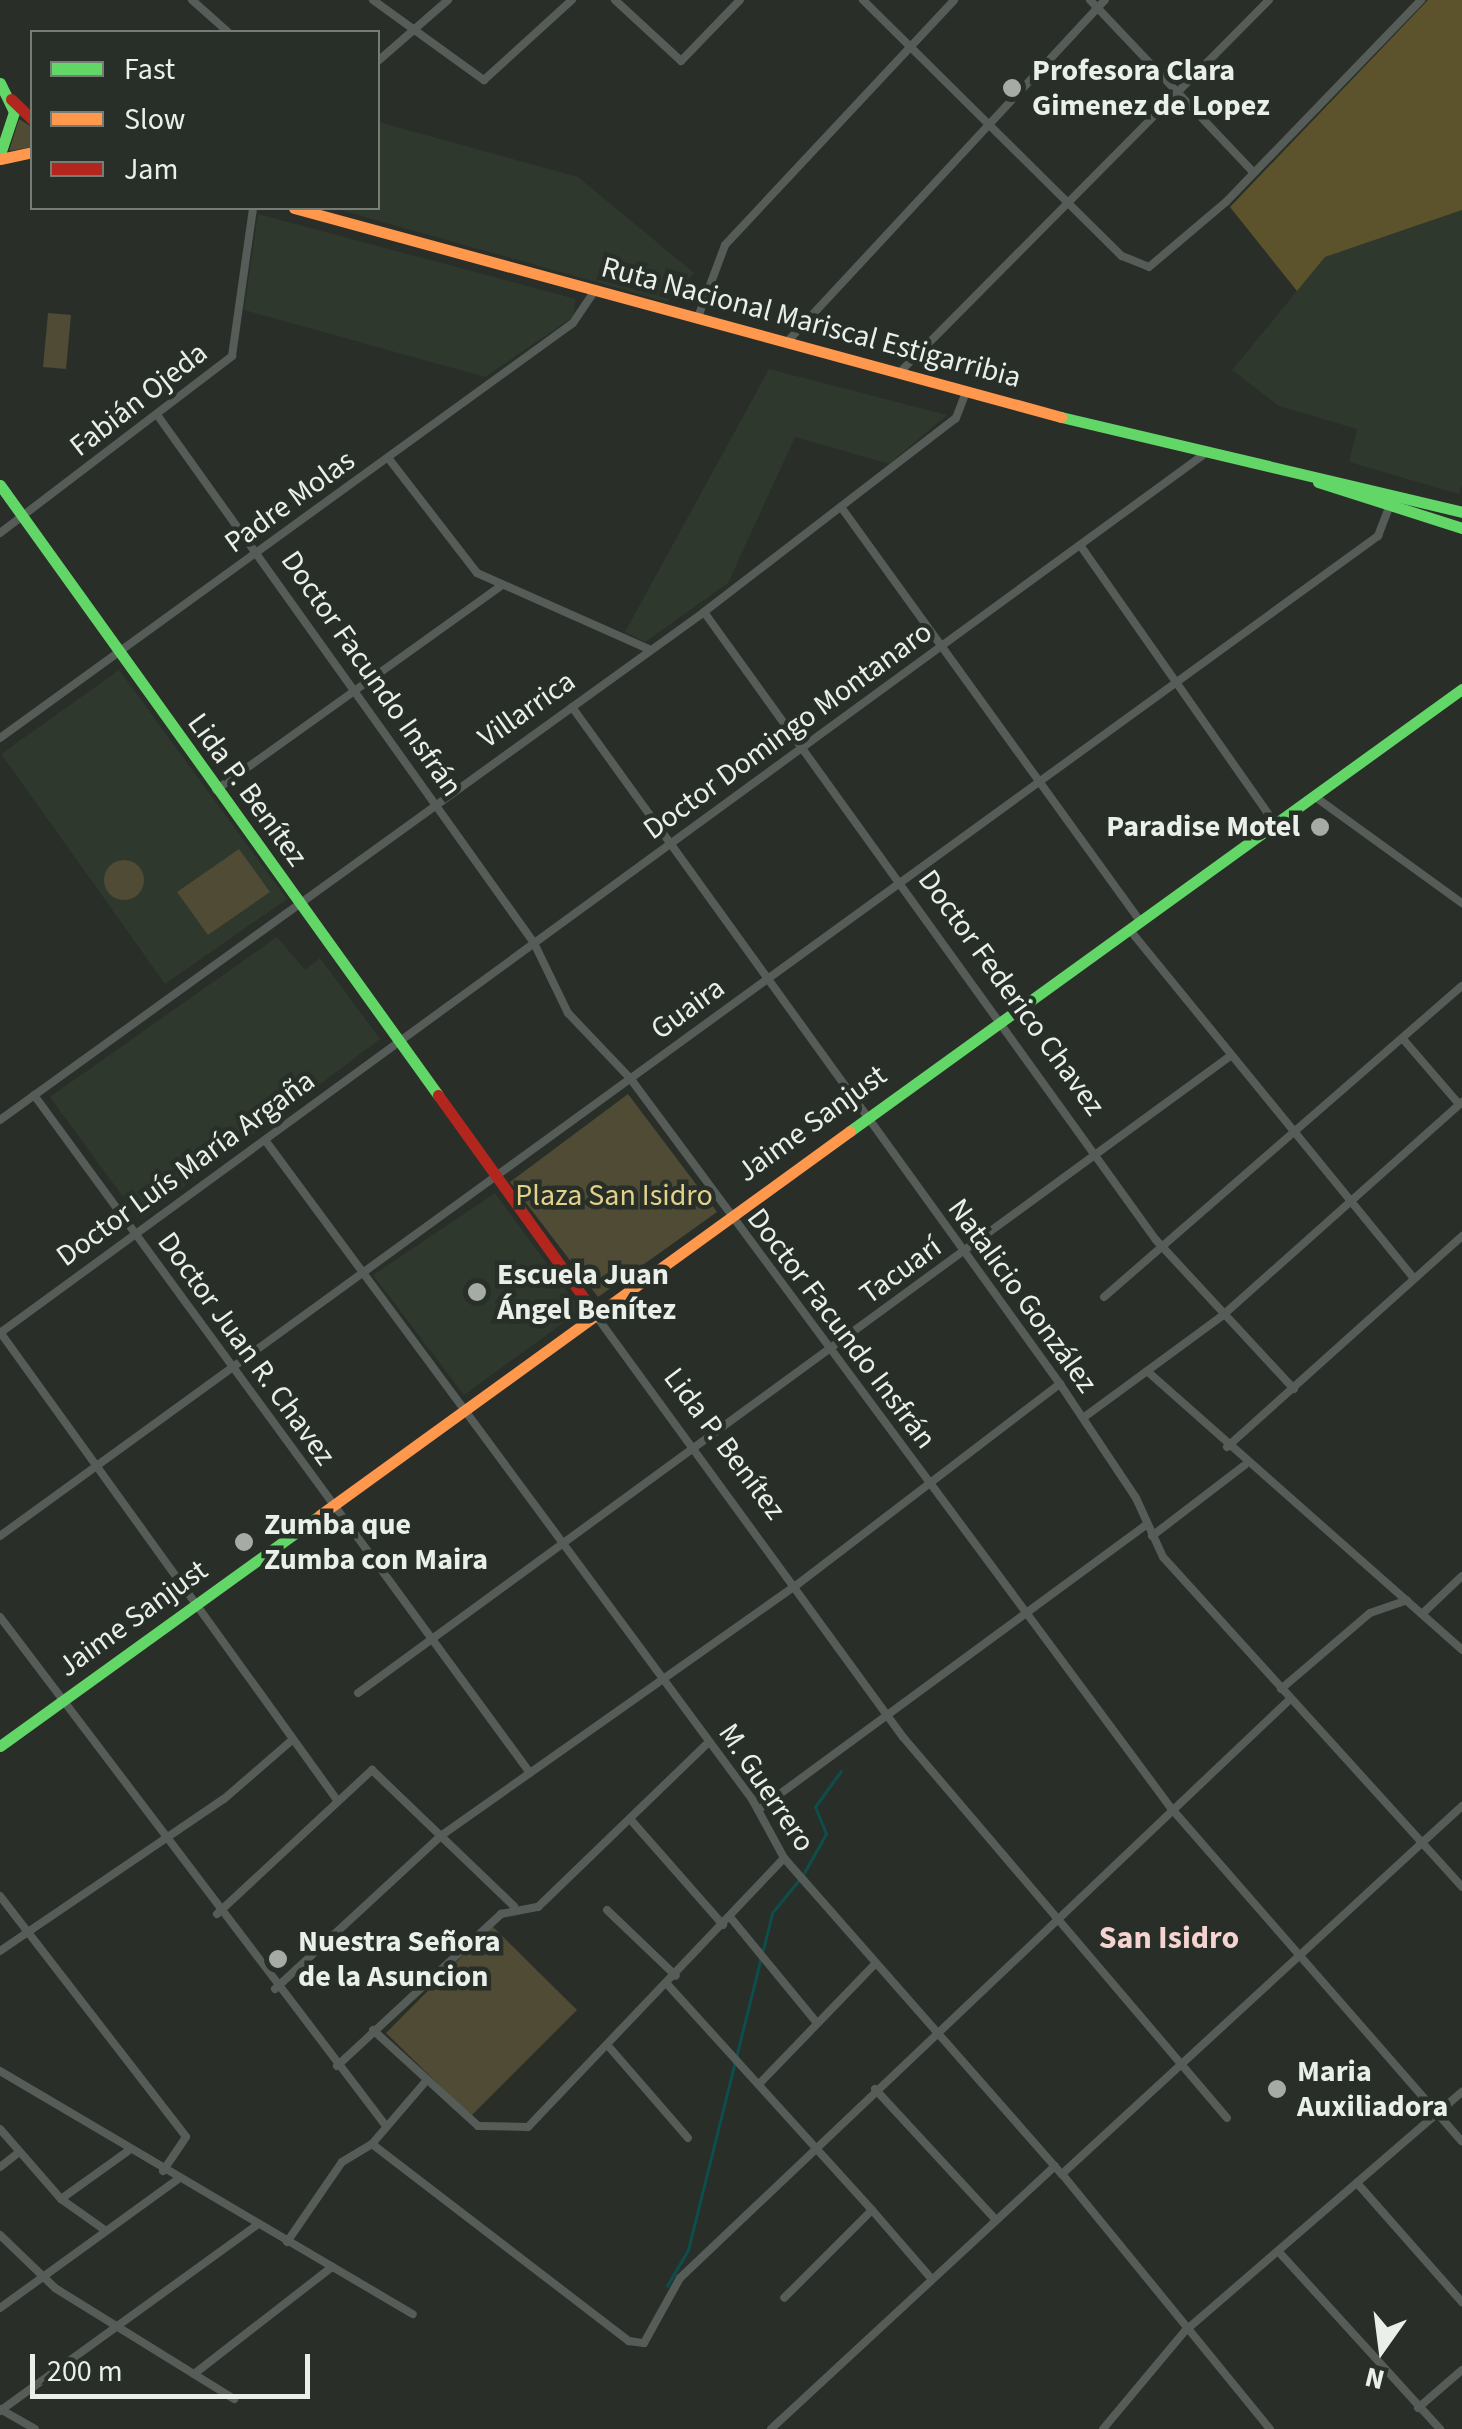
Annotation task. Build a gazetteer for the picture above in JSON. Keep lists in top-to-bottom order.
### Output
{
  "streets": {
    "main road": ["Ruta Nacional Mariscal Estigarribia", "Lida P. Benítez", "Jaime Sanjust"],
    "street": [
      "Fabián Ojeda",
      "Padre Molas",
      "Doctor Facundo Insfrán",
      "Villarrica",
      "Doctor Domingo Montanaro",
      "Doctor Federico Chavez",
      "Guaira",
      "Doctor Luís María Argaña",
      "Tacuarí",
      "Natalicio González",
      "Doctor Juan R. Chavez",
      "M. Guerrero"
    ]
  },
  "crossings": [
    ["Ruta Nacional Mariscal Estigarribia", "Padre Molas"],
    ["Ruta Nacional Mariscal Estigarribia", "Villarrica"],
    ["Ruta Nacional Mariscal Estigarribia", "Doctor Domingo Montanaro"],
    ["Ruta Nacional Mariscal Estigarribia", "Guaira"],
    ["Fabián Ojeda", "Doctor Facundo Insfrán"],
    ["Fabián Ojeda", "Lida P. Benítez"],
    ["Padre Molas", "Doctor Facundo Insfrán"],
    ["Padre Molas", "Lida P. Benítez"],
    ["Doctor Facundo Insfrán", "Villarrica"],
    ["Doctor Facundo Insfrán", "Doctor Domingo Montanaro"],
    ["Doctor Facundo Insfrán", "Guaira"],
    ["Doctor Facundo Insfrán", "Jaime Sanjust"],
    ["Doctor Facundo Insfrán", "Tacuarí"],
    ["Villarrica", "Lida P. Benítez"],
    ["Villarrica", "Doctor Federico Chavez"],
    ["Villarrica", "Natalicio González"],
    ["Villarrica", "Doctor Juan R. Chavez"],
    ["Doctor Domingo Montanaro", "Lida P. Benítez"],
    ["Doctor Domingo Montanaro", "Doctor Federico Chavez"],
    ["Doctor Domingo Montanaro", "Doctor Luís María Argaña"],
    ["Doctor Domingo Montanaro", "Natalicio González"],
    ["Lida P. Benítez", "Guaira"],
    ["Lida P. Benítez", "Jaime Sanjust"],
    ["Lida P. Benítez", "Doctor Luís María Argaña"],
    ["Lida P. Benítez", "Tacuarí"],
    ["Doctor Federico Chavez", "Guaira"],
    ["Doctor Federico Chavez", "Jaime Sanjust"],
    ["Doctor Federico Chavez", "Tacuarí"],
    ["Guaira", "Natalicio González"],
    ["Guaira", "Doctor Juan R. Chavez"],
    ["Guaira", "M. Guerrero"],
    ["Jaime Sanjust", "Natalicio González"],
    ["Jaime Sanjust", "Doctor Juan R. Chavez"],
    ["Jaime Sanjust", "M. Guerrero"],
    ["Doctor Luís María Argaña", "Doctor Juan R. Chavez"],
    ["Doctor Luís María Argaña", "M. Guerrero"],
    ["Tacuarí", "Natalicio González"],
    ["Tacuarí", "Doctor Juan R. Chavez"],
    ["Tacuarí", "M. Guerrero"]
  ],
  "districts": ["San Isidro"],
  "parks": ["Plaza San Isidro"],
  "places": [
    "Profesora Clara Gimenez de Lopez",
    "Paradise Motel",
    "Escuela Juan Ángel Benítez",
    "Zumba que Zumba con Maira",
    "Nuestra Señora de la Asuncion",
    "Maria Auxiliadora"
  ],
  "legend": ["Fast", "Slow", "Jam"],
  "scale_bar": "200 m",
  "north": "bottom"
}
